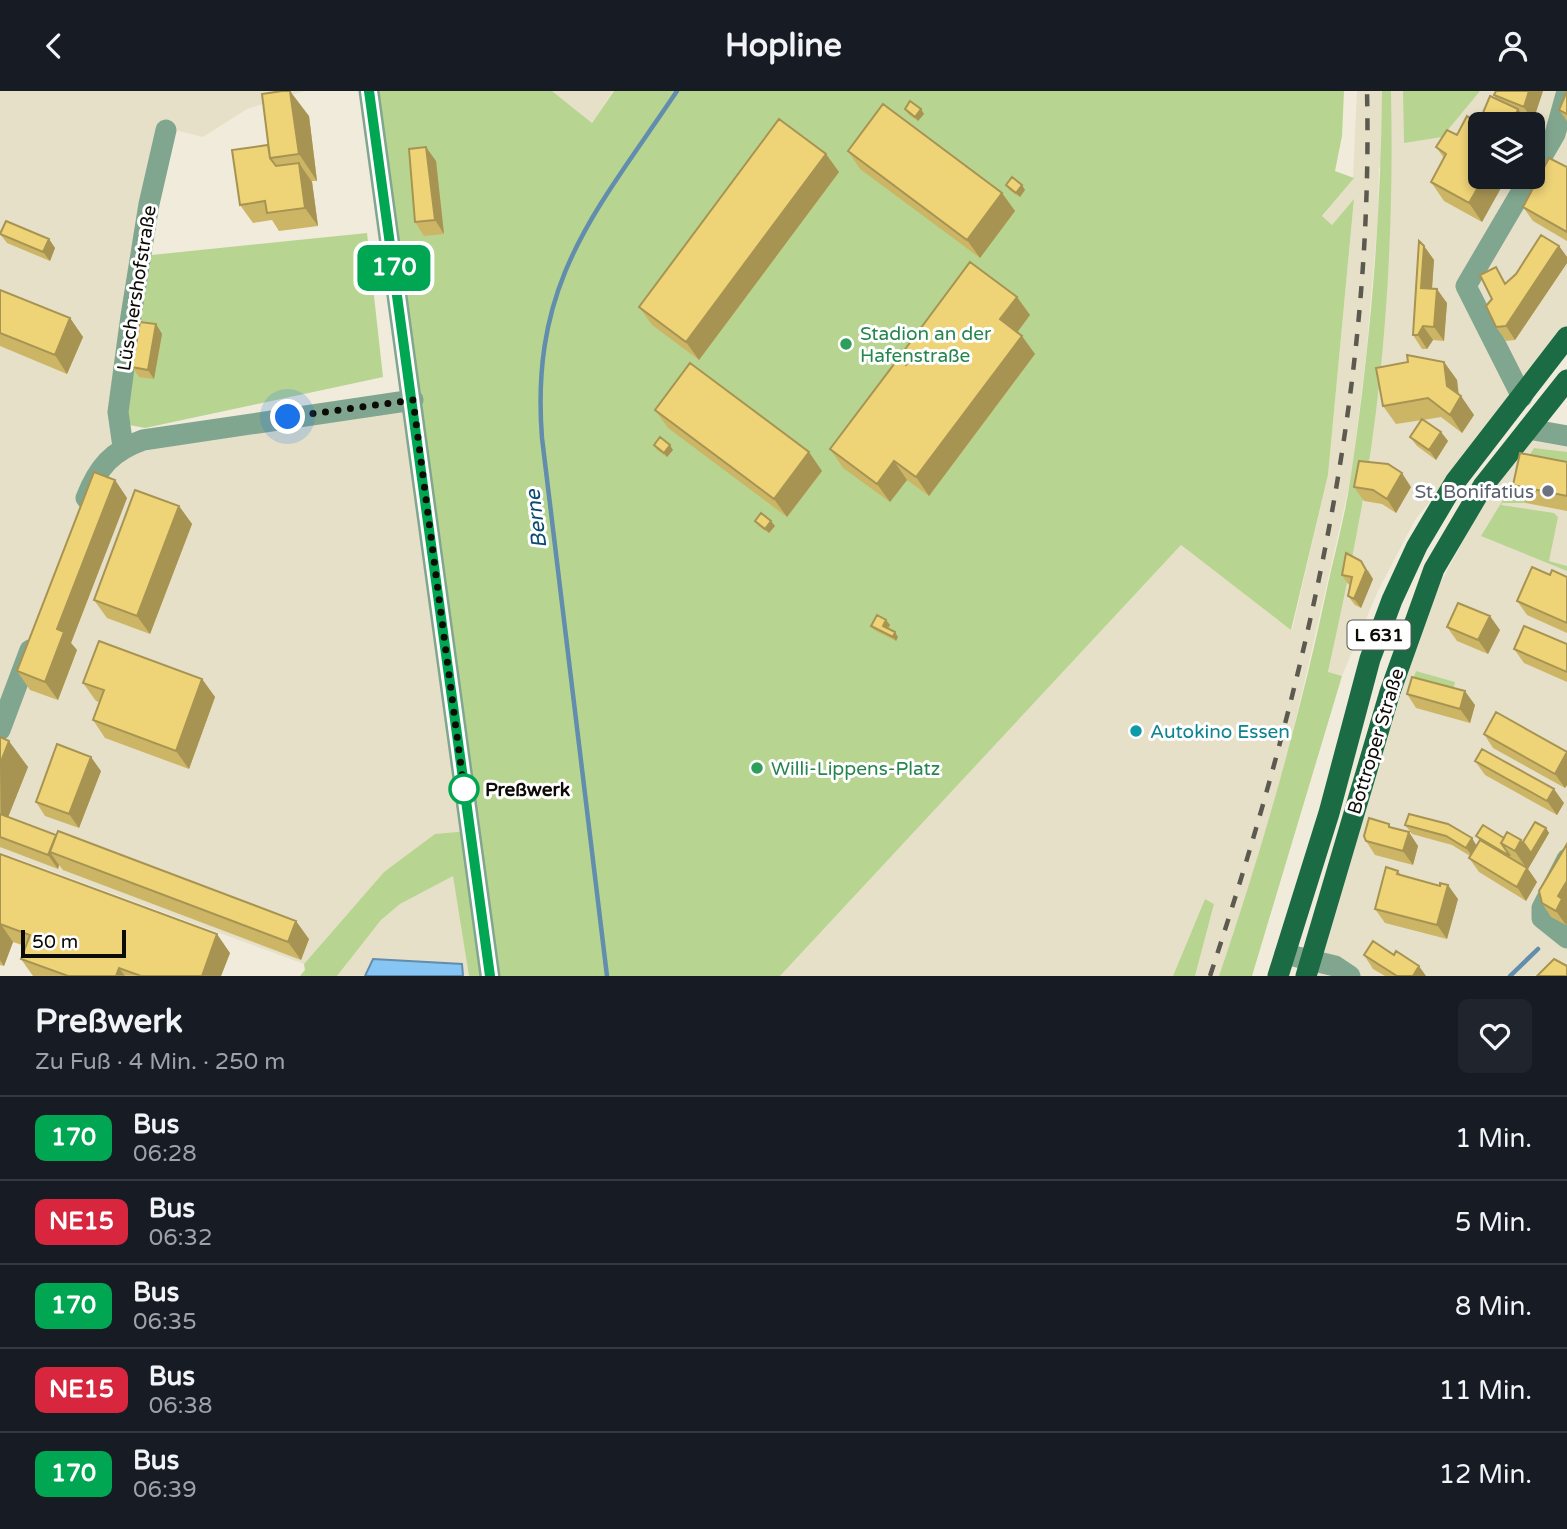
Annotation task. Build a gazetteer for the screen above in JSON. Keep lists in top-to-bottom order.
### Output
{
  "streets": {
    "main road": ["L 631", "Bottroper Straße"],
    "street": ["Lüschershofstraße"]
  },
  "water": ["Berne"],
  "places": [
    "Stadion an der Hafenstraße",
    "St. Bonifatius",
    "Autokino Essen",
    "Willi-Lippens-Platz",
    "Preßwerk"
  ],
  "lines": ["bus line 170"],
  "scale_bar": "50 m",
  "page": {
    "header": "Hopline",
    "on_map": "170",
    "scale": "50 m",
    "heading": ["Preßwerk", "Zu Fuß · 4 Min. · 250 m"],
    "list": [
      {
        "mark": "170",
        "name": "Bus",
        "note": "06:28",
        "value": "1 Min."
      },
      {
        "mark": "NE15",
        "name": "Bus",
        "note": "06:32",
        "value": "5 Min."
      },
      {
        "mark": "170",
        "name": "Bus",
        "note": "06:35",
        "value": "8 Min."
      },
      {
        "mark": "NE15",
        "name": "Bus",
        "note": "06:38",
        "value": "11 Min."
      },
      {
        "mark": "170",
        "name": "Bus",
        "note": "06:39",
        "value": "12 Min."
      }
    ]
  }
}
